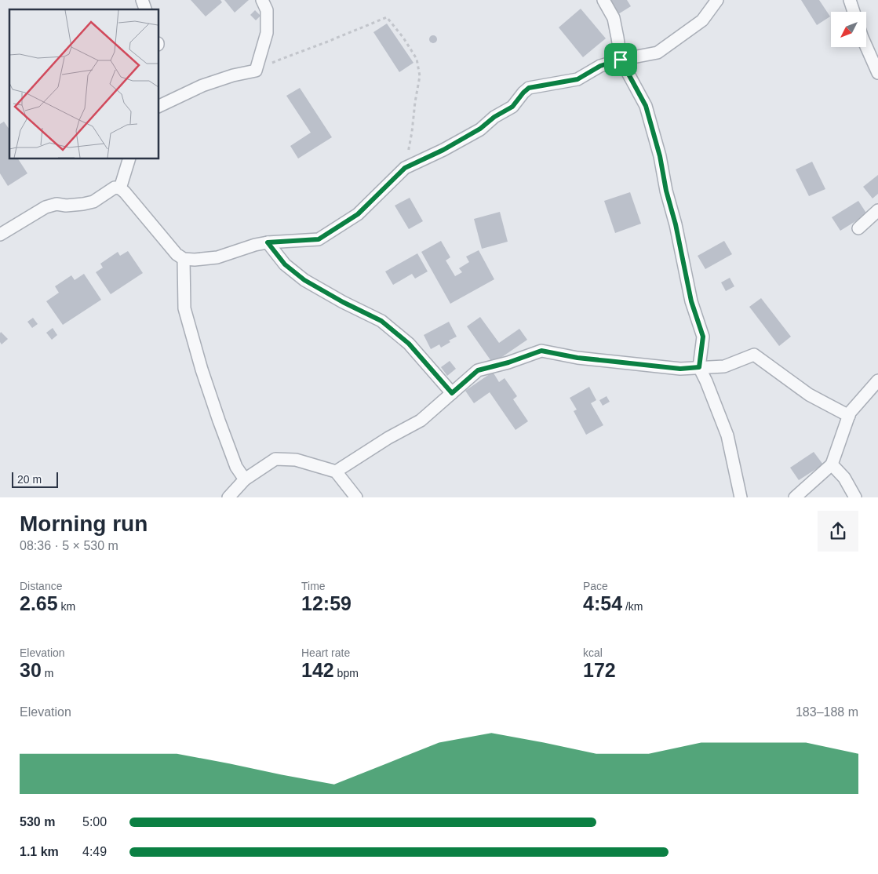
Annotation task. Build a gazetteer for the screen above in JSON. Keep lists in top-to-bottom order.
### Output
{
  "scale_bar": "20 m",
  "north": "bottom left",
  "page": {
    "scale": "20 m",
    "heading": ["Morning run", "08:36 · 5 × 530 m"],
    "stats": [
      ["Distance", "2.65 km"],
      ["Time", "12:59"],
      ["Pace", "4:54 /km"],
      ["Elevation", "30 m"],
      ["Heart rate", "142 bpm"],
      ["kcal", "172"]
    ],
    "chart": ["Elevation", "183–188 m"],
    "list": [
      {
        "name": "530 m",
        "note": "5:00"
      },
      {
        "name": "1.1 km",
        "note": "4:49"
      }
    ]
  }
}
